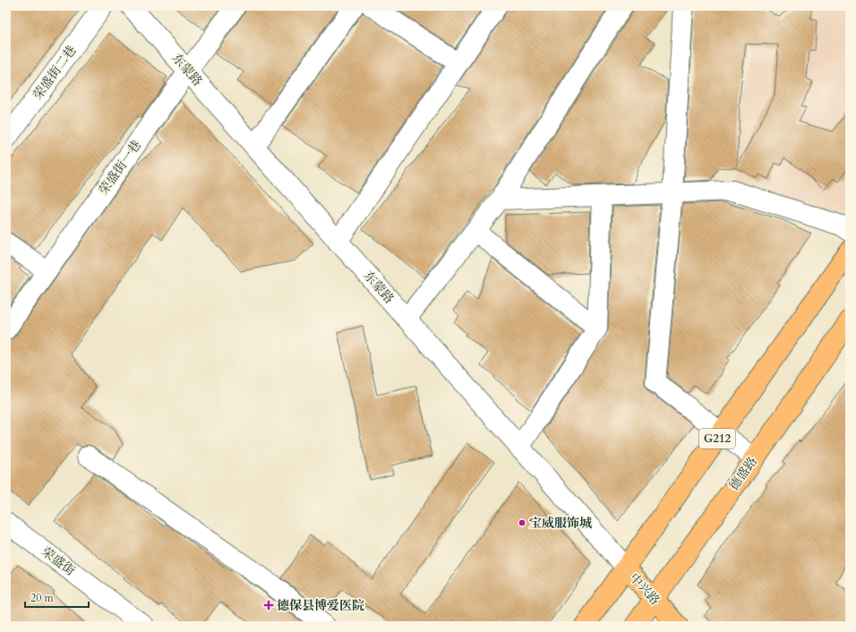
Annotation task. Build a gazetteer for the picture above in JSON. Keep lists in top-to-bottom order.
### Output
{
  "streets": {
    "main road": ["G212", "德盛路", "中兴路"],
    "street": [
      "东蒙路",
      "荣盛街二巷",
      "荣盛街一巷",
      "荣盛街"
    ]
  },
  "crossings": [
    ["东蒙路", "荣盛街一巷"],
    ["东蒙路", "G212"],
    ["东蒙路", "中兴路"],
    ["G212", "中兴路"],
    ["德盛路", "中兴路"]
  ],
  "places": {
    "other": ["宝威服饰城"],
    "health": ["德保县博爱医院"]
  },
  "scale_bar": "20 m"
}
